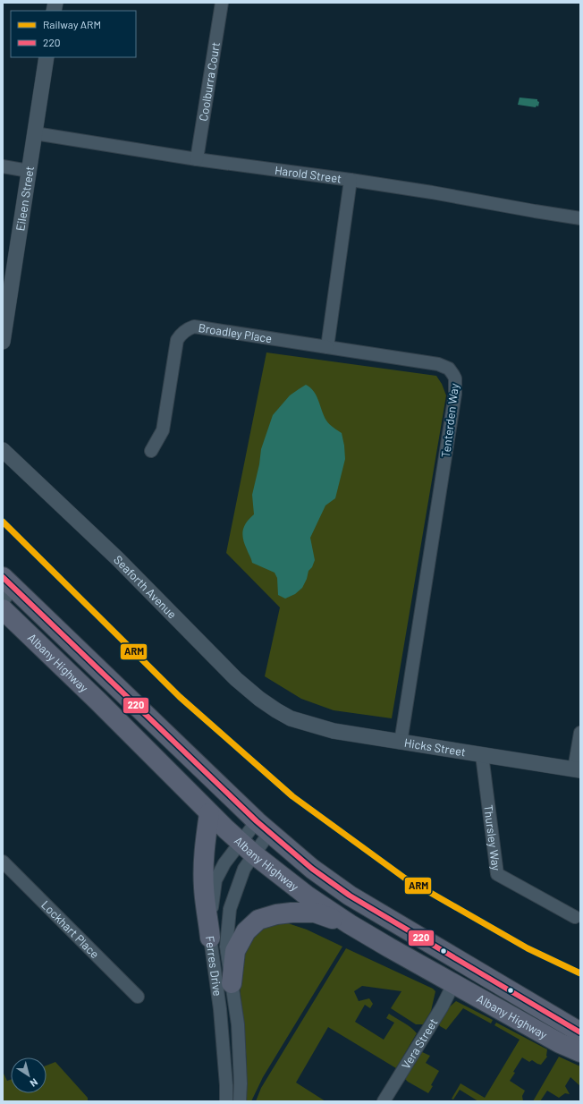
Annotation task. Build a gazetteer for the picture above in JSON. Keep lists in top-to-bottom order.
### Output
{
  "streets": {
    "highway": ["Albany Highway"],
    "street": [
      "Coolburra Court",
      "Harold Street",
      "Eileen Street",
      "Broadley Place",
      "Tenterden Way",
      "Seaforth Avenue",
      "Hicks Street",
      "Thursley Way",
      "Lockhart Place",
      "Ferres Drive",
      "Vera Street"
    ]
  },
  "crossings": [
    ["Coolburra Court", "Harold Street"],
    ["Harold Street", "Eileen Street"],
    ["Broadley Place", "Tenterden Way"],
    ["Tenterden Way", "Hicks Street"],
    ["Seaforth Avenue", "Hicks Street"],
    ["Albany Highway", "Ferres Drive"],
    ["Albany Highway", "Vera Street"],
    ["Hicks Street", "Thursley Way"]
  ],
  "lines": ["rail line ARM", "transit line 220"],
  "legend": ["Railway ARM", "220"],
  "north": "bottom right"
}
